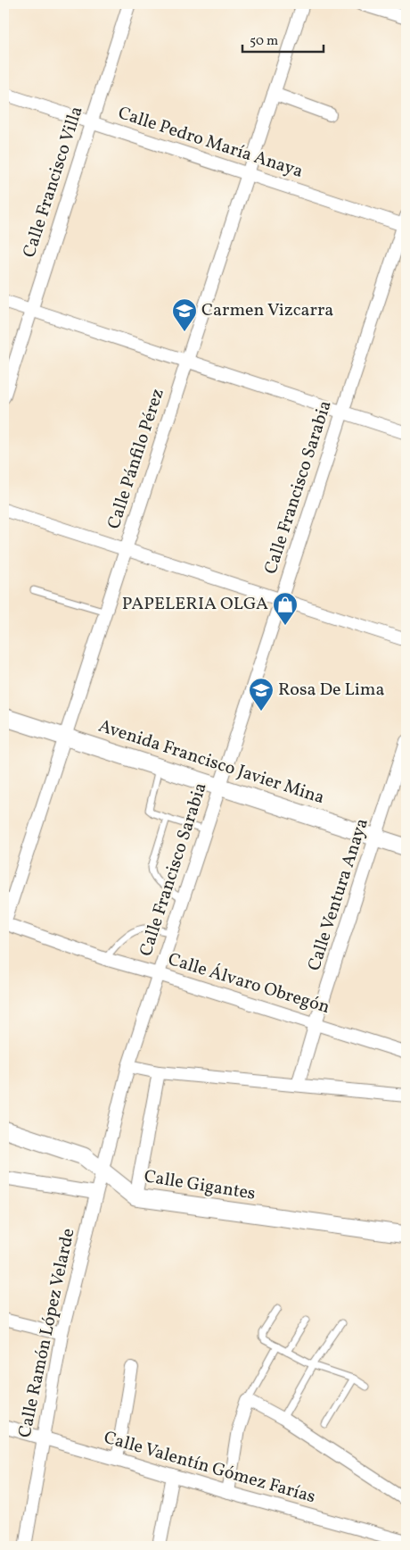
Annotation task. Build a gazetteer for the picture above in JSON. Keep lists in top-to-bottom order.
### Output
{
  "streets": {
    "main road": ["Avenida Francisco Javier Mina", "Calle Gigantes"],
    "street": [
      "Calle Pedro María Anaya",
      "Calle Francisco Villa",
      "Calle Pánfilo Pérez",
      "Calle Francisco Sarabia",
      "Calle Ventura Anaya",
      "Calle Álvaro Obregón",
      "Calle Ramón López Velarde",
      "Calle Valentín Gómez Farías"
    ]
  },
  "crossings": [
    ["Calle Pedro María Anaya", "Calle Francisco Villa"],
    ["Calle Pedro María Anaya", "Calle Pánfilo Pérez"],
    ["Calle Pedro María Anaya", "Calle Francisco Sarabia"],
    ["Calle Pánfilo Pérez", "Avenida Francisco Javier Mina"],
    ["Calle Pánfilo Pérez", "Calle Álvaro Obregón"],
    ["Calle Francisco Sarabia", "Avenida Francisco Javier Mina"],
    ["Calle Francisco Sarabia", "Calle Álvaro Obregón"],
    ["Calle Francisco Sarabia", "Calle Gigantes"],
    ["Calle Francisco Sarabia", "Calle Ramón López Velarde"],
    ["Avenida Francisco Javier Mina", "Calle Ventura Anaya"],
    ["Calle Ventura Anaya", "Calle Álvaro Obregón"],
    ["Calle Gigantes", "Calle Ramón López Velarde"],
    ["Calle Ramón López Velarde", "Calle Valentín Gómez Farías"]
  ],
  "places": {
    "school or university": ["Carmen Vizcarra", "Rosa De Lima"],
    "shop": ["PAPELERIA OLGA"]
  },
  "scale_bar": "50 m"
}
